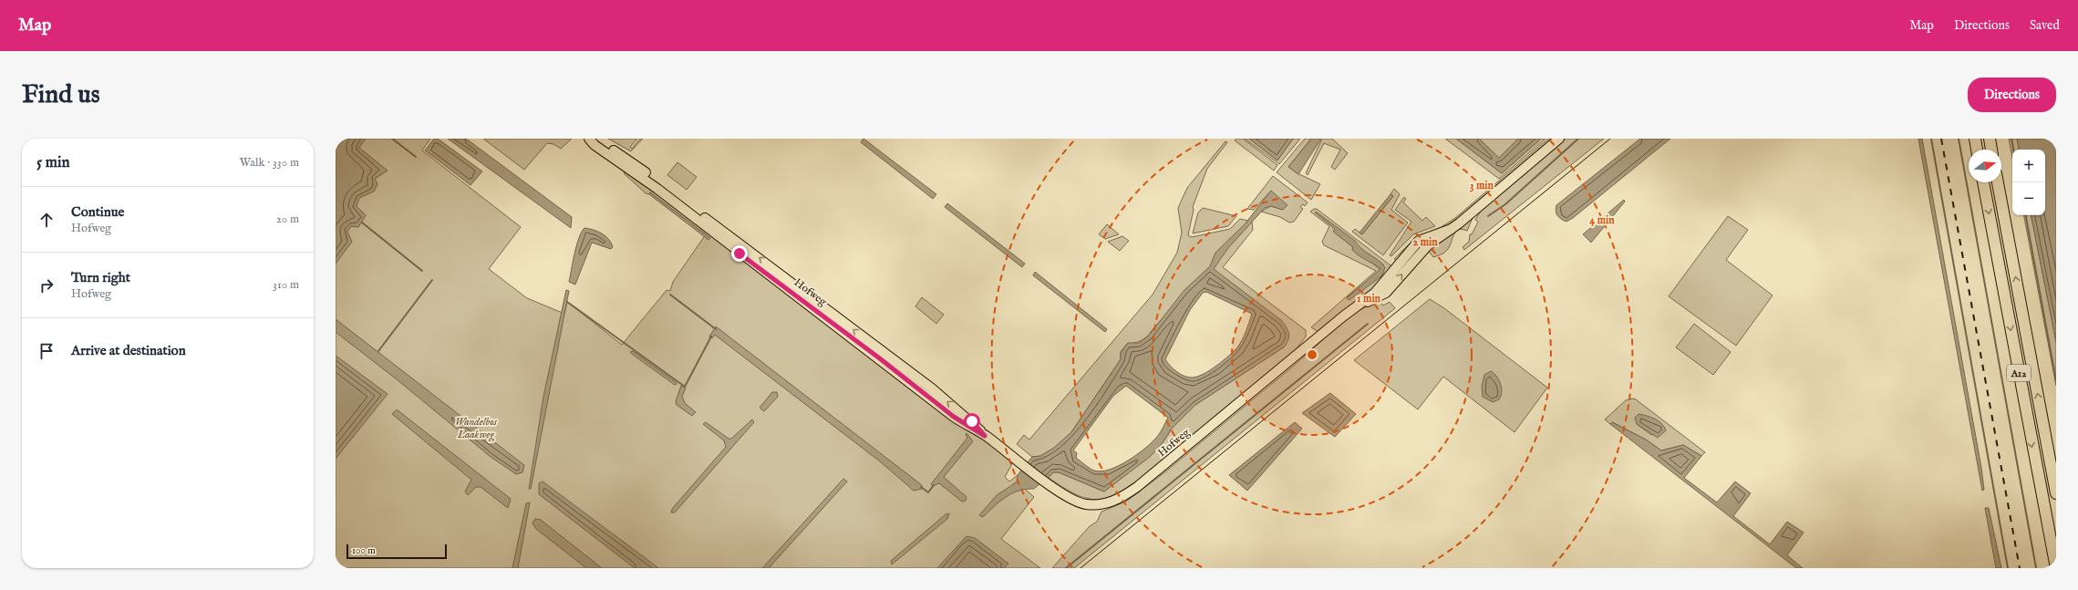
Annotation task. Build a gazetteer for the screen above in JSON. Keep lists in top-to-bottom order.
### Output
{
  "streets": {
    "highway": ["A12"],
    "main road": ["Hofweg"]
  },
  "parks": ["Wandelbos Laakweg"],
  "scale_bar": "100 m",
  "north": "right",
  "page": {
    "header": "Map",
    "nav": ["Map", "Directions", "Saved"],
    "buttons": "Directions",
    "title": "Find us",
    "heading": ["5 min", "Walk · 330 m"],
    "map_buttons": ["+", "−"],
    "list": [
      ["Continue", "Hofweg", "20 m"],
      ["Turn right", "Hofweg", "310 m"],
      "Arrive at destination"
    ],
    "scale": "100 m"
  },
  "rings": [
    "3 min",
    "4 min",
    "2 min",
    "1 min"
  ]
}
